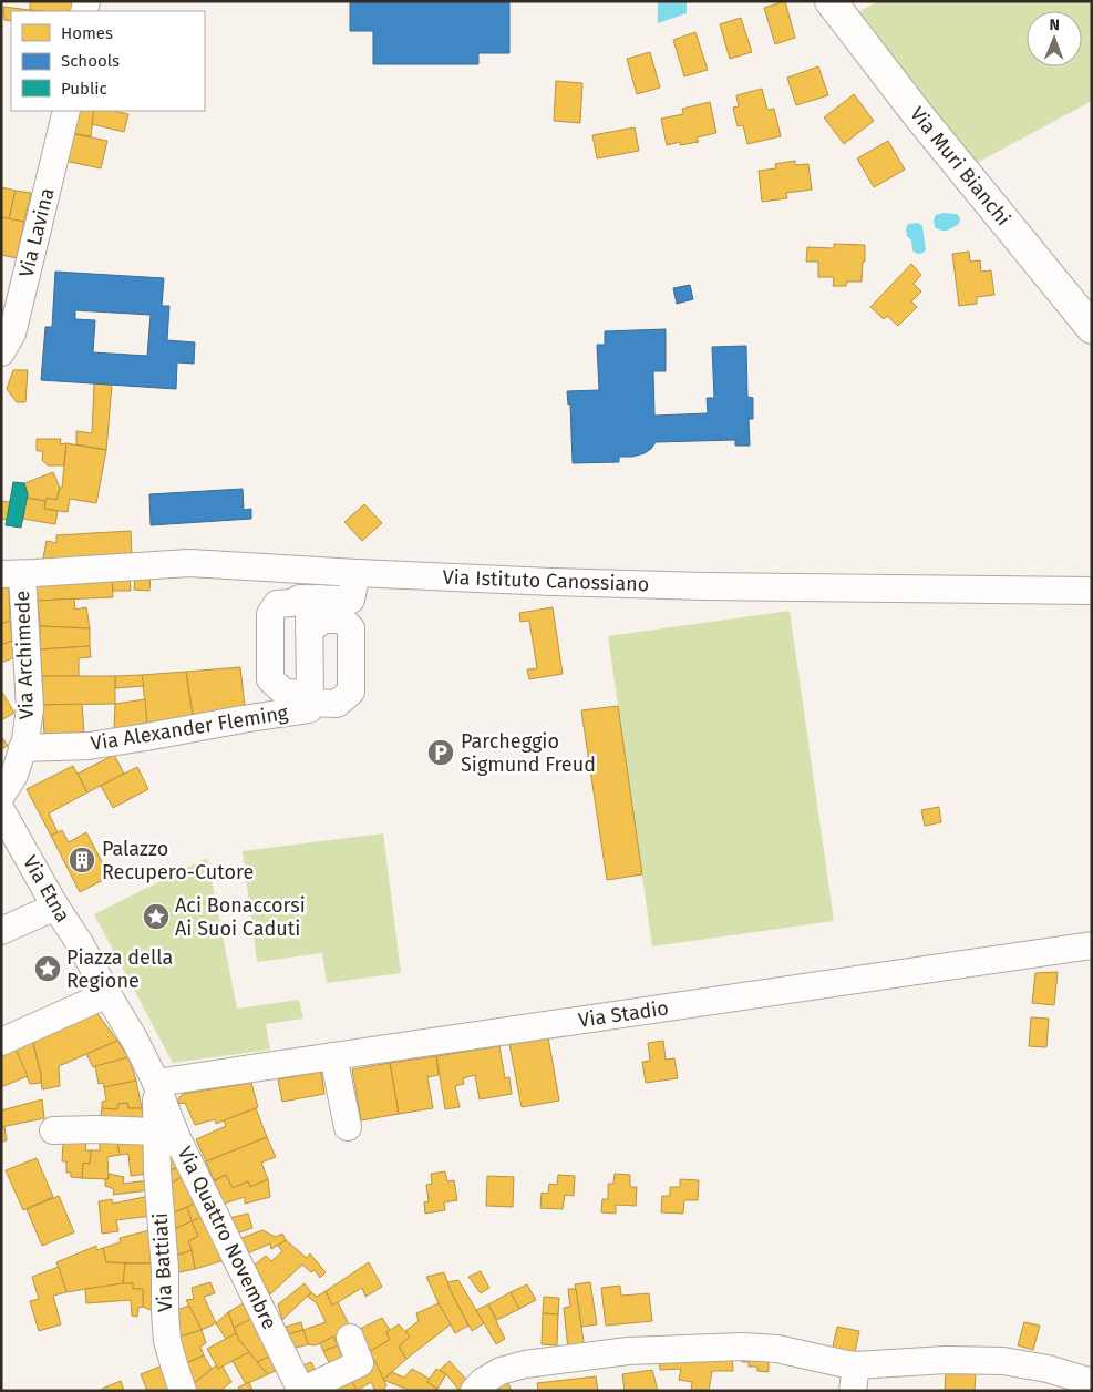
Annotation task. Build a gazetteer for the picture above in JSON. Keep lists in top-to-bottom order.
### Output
{
  "streets": {
    "main road": ["Via Muri Bianchi"],
    "street": [
      "Via Lavina",
      "Via Istituto Canossiano",
      "Via Archimede",
      "Via Alexander Fleming",
      "Via Etna",
      "Via Stadio",
      "Via Quattro Novembre",
      "Via Battiati"
    ]
  },
  "crossings": [
    ["Via Istituto Canossiano", "Via Archimede"],
    ["Via Archimede", "Via Alexander Fleming"],
    ["Via Etna", "Via Stadio"],
    ["Via Etna", "Via Quattro Novembre"],
    ["Via Stadio", "Via Quattro Novembre"],
    ["Via Quattro Novembre", "Via Battiati"]
  ],
  "places": {
    "parking": ["Parcheggio Sigmund Freud"],
    "building": ["Palazzo Recupero-Cutore"],
    "place": ["Aci Bonaccorsi Ai Suoi Caduti", "Piazza della Regione"]
  },
  "legend": ["Homes", "Schools", "Public"],
  "north": "top"
}
